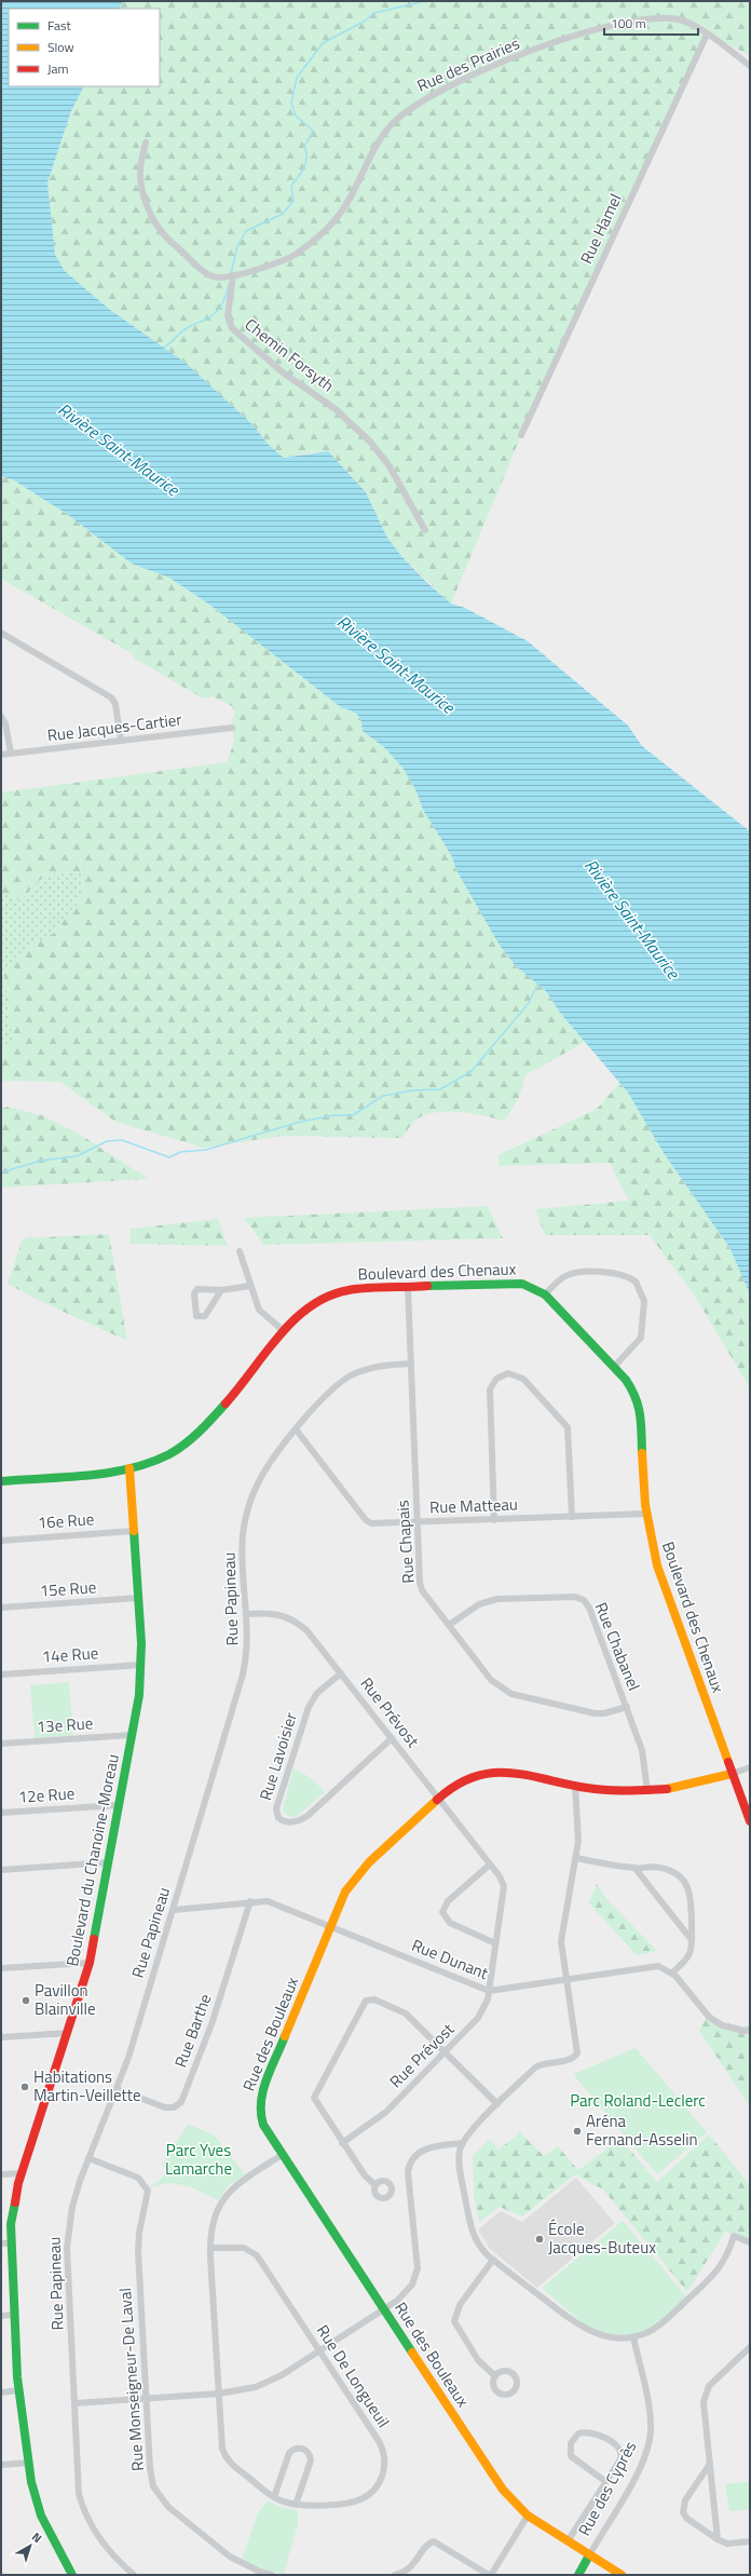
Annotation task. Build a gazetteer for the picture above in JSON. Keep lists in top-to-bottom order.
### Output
{
  "streets": {
    "street": [
      "Rue des Prairies",
      "Rue Hamel",
      "Chemin Forsyth",
      "Rue Jacques-Cartier",
      "Boulevard des Chenaux",
      "Rue Matteau",
      "16e Rue",
      "Rue Chapais",
      "15e Rue",
      "Rue Papineau",
      "Rue Chabanel",
      "14e Rue",
      "Rue Prévost",
      "13e Rue",
      "Rue Lavoisier",
      "12e Rue",
      "Boulevard du Chanoine-Moreau",
      "Rue Dunant",
      "Rue Barthe",
      "Rue des Bouleaux",
      "Rue De Longueuil",
      "Rue Monseigneur-De Laval",
      "Rue des Cyprès"
    ]
  },
  "crossings": [
    ["Rue des Prairies", "Rue Hamel"],
    ["Rue des Prairies", "Chemin Forsyth"],
    ["Boulevard des Chenaux", "Rue Matteau"],
    ["Boulevard des Chenaux", "Rue Chapais"],
    ["Boulevard des Chenaux", "Boulevard du Chanoine-Moreau"],
    ["Boulevard des Chenaux", "Rue des Bouleaux"],
    ["Rue Matteau", "Rue Chapais"],
    ["Rue Matteau", "Rue Papineau"],
    ["16e Rue", "Boulevard du Chanoine-Moreau"],
    ["Rue Chapais", "Rue Papineau"],
    ["Rue Chapais", "Rue Chabanel"],
    ["15e Rue", "Boulevard du Chanoine-Moreau"],
    ["Rue Papineau", "Rue Prévost"],
    ["Rue Papineau", "Rue Dunant"],
    ["Rue Papineau", "Rue Barthe"],
    ["Rue Papineau", "Rue Monseigneur-De Laval"],
    ["Rue Chabanel", "Rue des Bouleaux"],
    ["14e Rue", "Boulevard du Chanoine-Moreau"],
    ["Rue Prévost", "Rue Lavoisier"],
    ["Rue Prévost", "Rue Dunant"],
    ["Rue Prévost", "Rue des Bouleaux"],
    ["13e Rue", "Boulevard du Chanoine-Moreau"],
    ["12e Rue", "Boulevard du Chanoine-Moreau"],
    ["Rue Dunant", "Rue Barthe"],
    ["Rue Dunant", "Rue des Bouleaux"],
    ["Rue des Bouleaux", "Rue De Longueuil"],
    ["Rue des Bouleaux", "Rue des Cyprès"]
  ],
  "water": ["Rivière Saint-Maurice"],
  "parks": ["Parc Roland-Leclerc", "Parc Yves Lamarche"],
  "places": [
    "Pavillon Blainville",
    "Habitations Martin-Veillette",
    "Aréna Fernand-Asselin",
    "École Jacques-Buteux"
  ],
  "legend": ["Fast", "Slow", "Jam"],
  "scale_bar": "100 m",
  "north": "top right"
}
